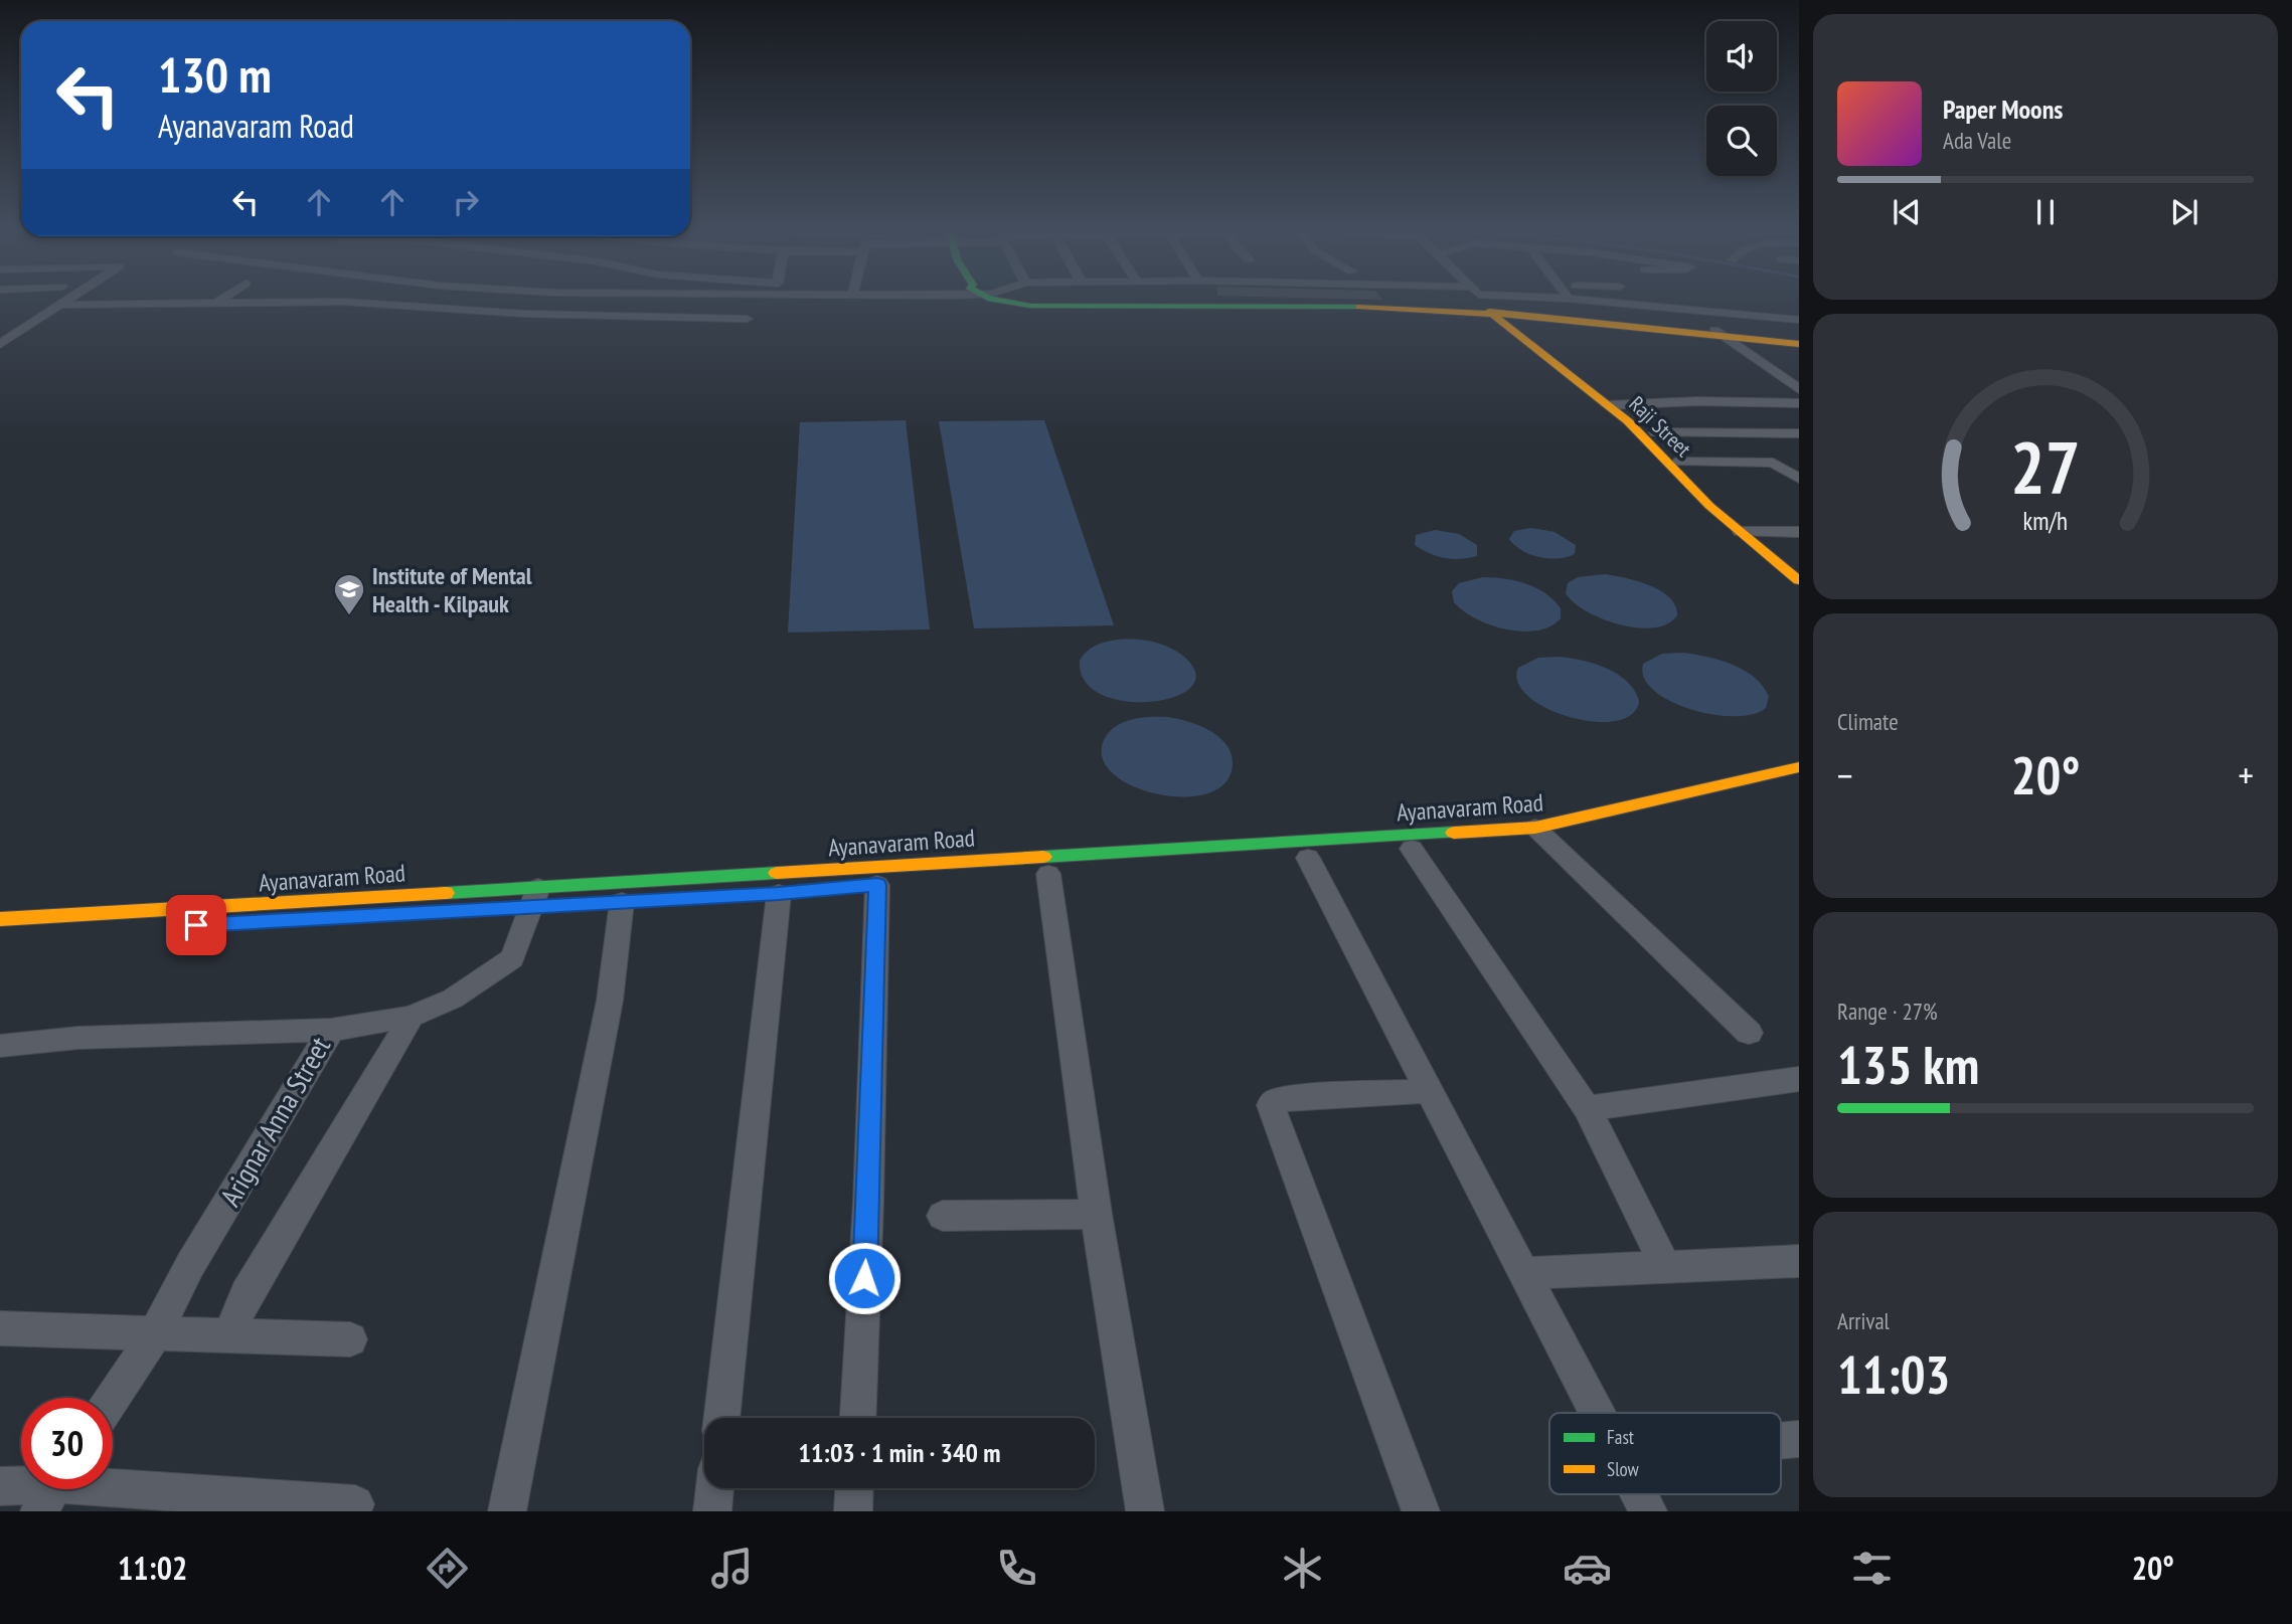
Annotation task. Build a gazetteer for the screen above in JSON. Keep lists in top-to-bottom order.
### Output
{
  "streets": {
    "street": ["Raji Street", "Ayanavaram Road", "Arignar Anna Street"]
  },
  "places": {
    "school or university": ["Institute of Mental Health - Kilpauk"]
  },
  "legend": ["Fast", "Slow"],
  "page": {
    "turn": ["130 m", "Ayanavaram Road"],
    "song": ["Paper Moons", "Ada Vale"],
    "tile": [
      "Climate",
      ["Range · 27%", "135 km"],
      ["Arrival", "11:03"]
    ],
    "heat": ["−", "20°", "+"],
    "limit": "30",
    "trip": "11:03 · 1 min · 340 m",
    "tabs": ["11:02", "20°"],
    "gauge": ["27", "km/h"]
  }
}
